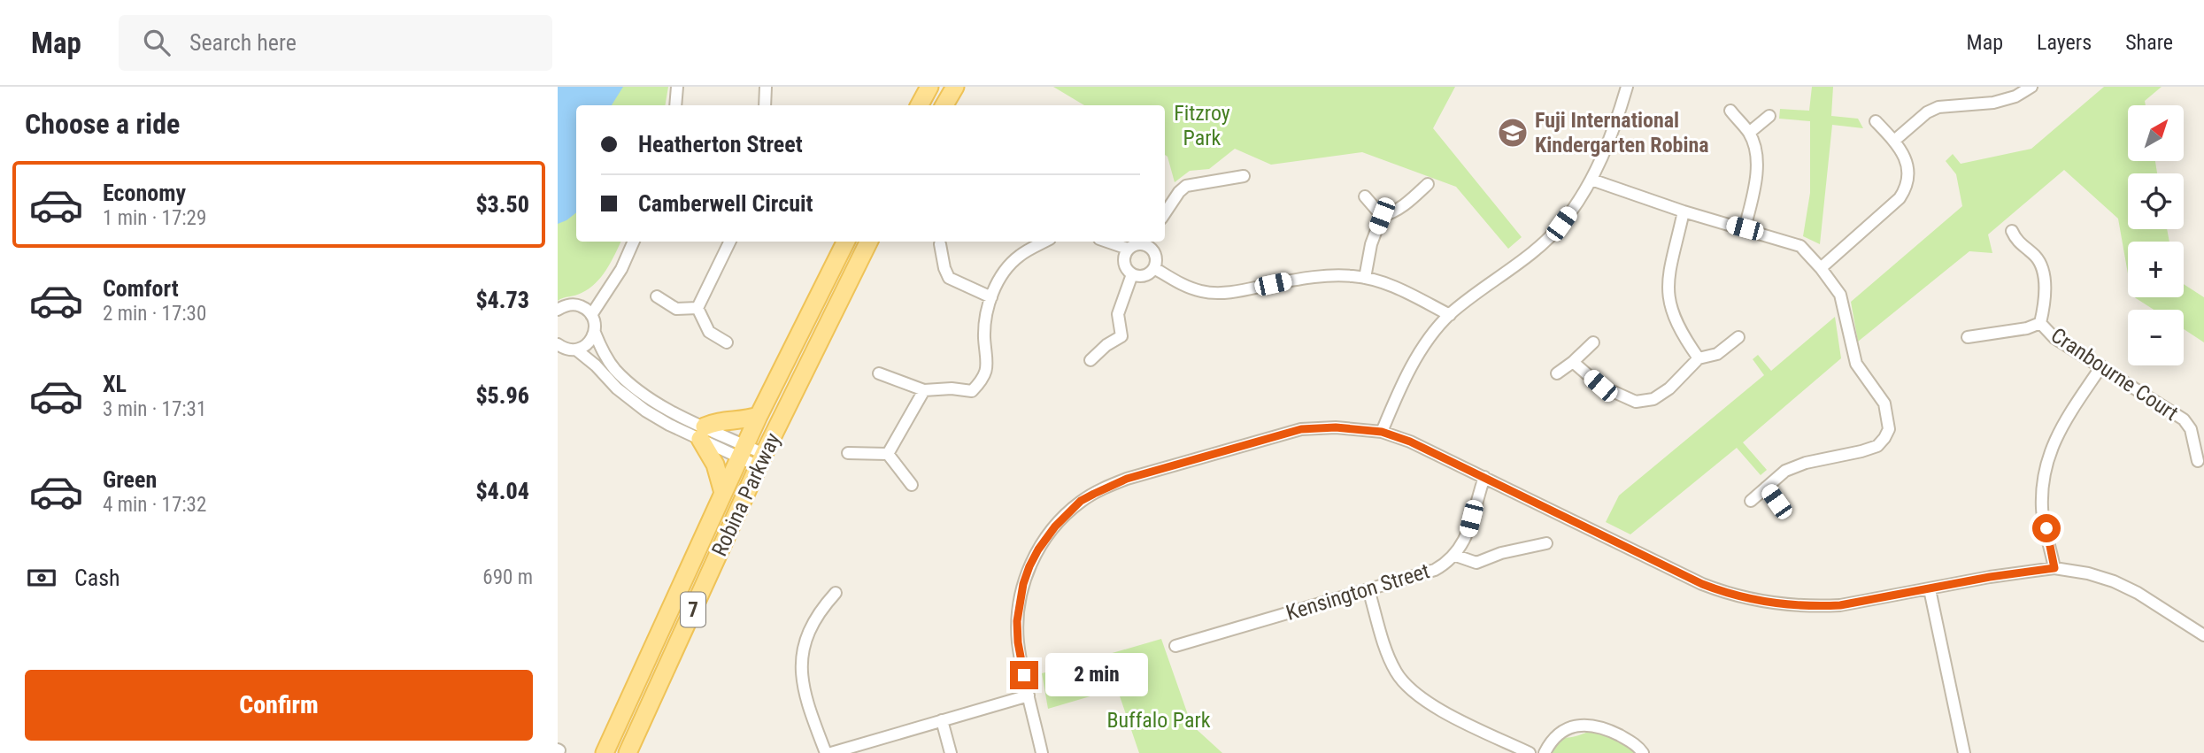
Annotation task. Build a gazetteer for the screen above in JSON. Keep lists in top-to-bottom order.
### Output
{
  "streets": {
    "main road": ["Robina Parkway", "7"],
    "street": ["Cranbourne Court", "Kensington Street"]
  },
  "parks": ["Fitzroy Park", "Buffalo Park"],
  "places": {
    "school or university": ["Fuji International Kindergarten Robina"]
  },
  "north": "top right",
  "page": {
    "header": "Map",
    "search": "Search here",
    "nav": ["Map", "Layers", "Share"],
    "heading": "Choose a ride",
    "map_buttons": ["+", "−"],
    "banner": ["Heatherton Street", "Camberwell Circuit"],
    "list": [
      {
        "name": "Economy",
        "note": "1 min · 17:29",
        "value": "$3.50"
      },
      {
        "name": "Comfort",
        "note": "2 min · 17:30",
        "value": "$4.73"
      },
      {
        "name": "XL",
        "note": "3 min · 17:31",
        "value": "$5.96"
      },
      {
        "name": "Green",
        "note": "4 min · 17:32",
        "value": "$4.04"
      }
    ],
    "pay": ["Cash", "690 m"],
    "bubble": "2 min",
    "buttons": "Confirm"
  }
}
